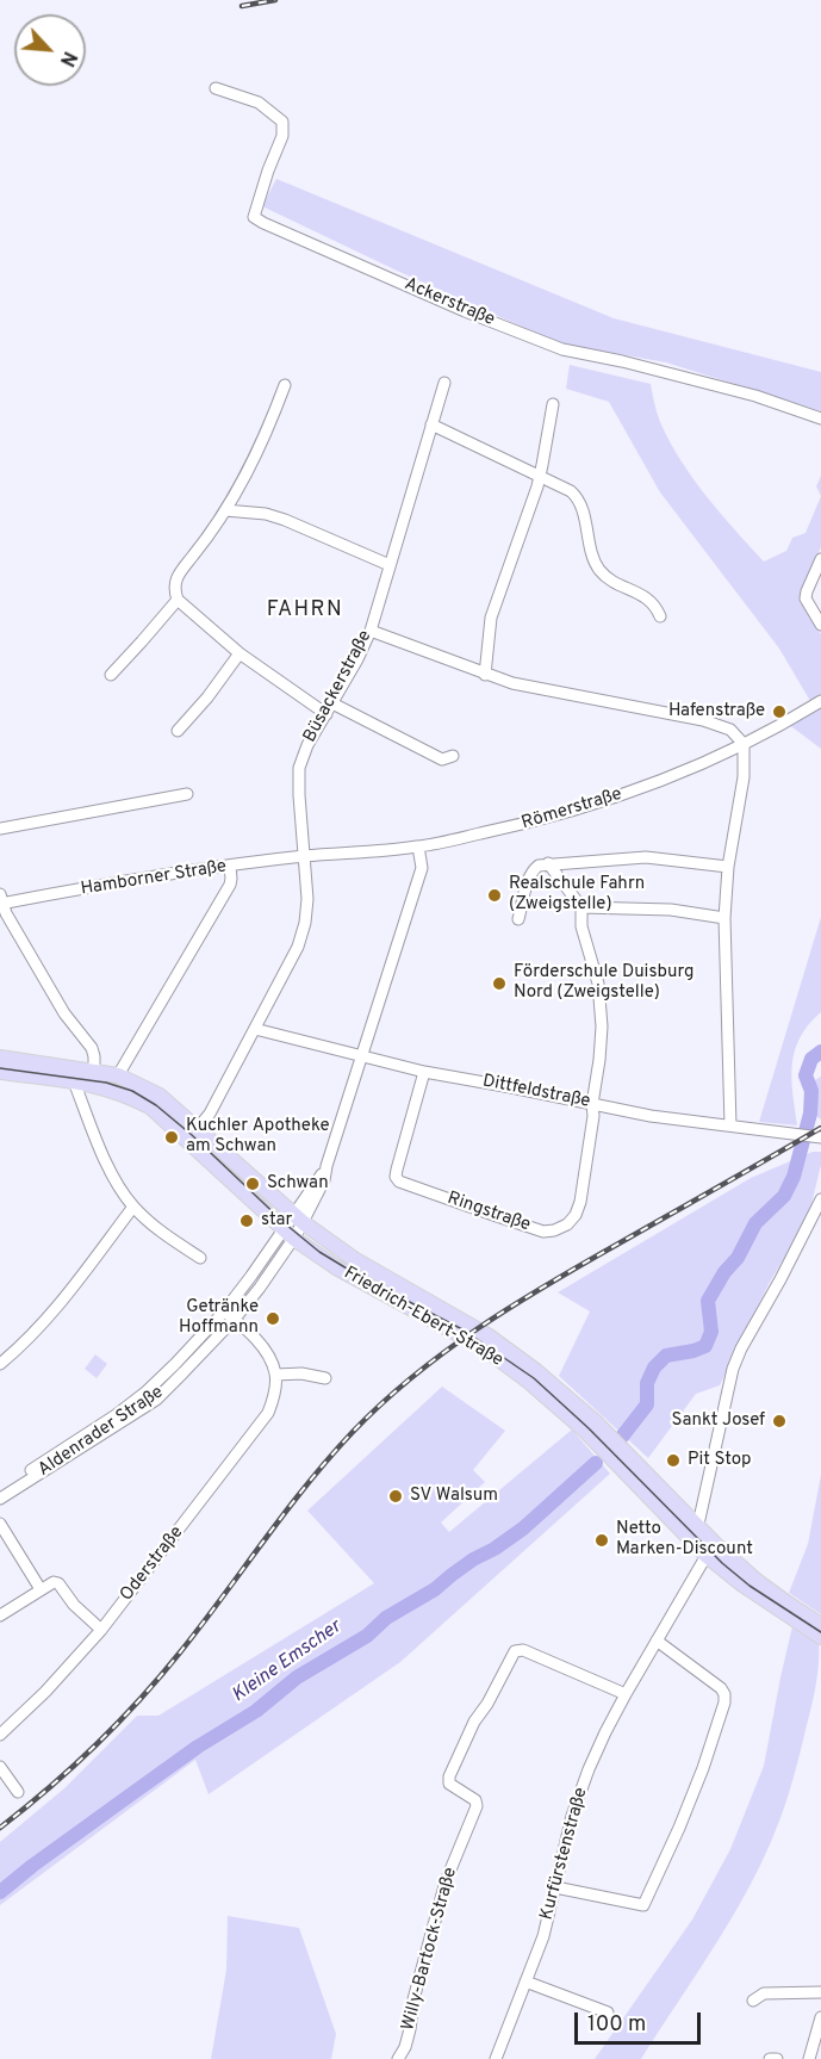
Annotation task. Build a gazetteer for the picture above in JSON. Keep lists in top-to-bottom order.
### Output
{
  "streets": {
    "main road": ["Friedrich-Ebert-Straße"],
    "street": [
      "Ackerstraße",
      "Büsackerstraße",
      "Römerstraße",
      "Hamborner Straße",
      "Dittfeldstraße",
      "Ringstraße",
      "Aldenrader Straße",
      "Oderstraße",
      "Kurfürstenstraße",
      "Willy-Bartock-Straße"
    ]
  },
  "crossings": [
    ["Büsackerstraße", "Römerstraße"],
    ["Büsackerstraße", "Hamborner Straße"],
    ["Büsackerstraße", "Dittfeldstraße"],
    ["Büsackerstraße", "Friedrich-Ebert-Straße"],
    ["Römerstraße", "Hamborner Straße"],
    ["Römerstraße", "Aldenrader Straße"],
    ["Dittfeldstraße", "Ringstraße"],
    ["Dittfeldstraße", "Aldenrader Straße"],
    ["Friedrich-Ebert-Straße", "Aldenrader Straße"],
    ["Friedrich-Ebert-Straße", "Kurfürstenstraße"],
    ["Kurfürstenstraße", "Willy-Bartock-Straße"]
  ],
  "districts": ["FAHRN"],
  "water": ["Kleine Emscher"],
  "places": [
    "Hafenstraße",
    "Realschule Fahrn (Zweigstelle)",
    "Förderschule Duisburg Nord (Zweigstelle)",
    "Kuchler Apotheke am Schwan",
    "Schwan",
    "star",
    "Getränke Hoffmann",
    "Sankt Josef",
    "Pit Stop",
    "SV Walsum",
    "Netto Marken-Discount"
  ],
  "scale_bar": "100 m",
  "north": "bottom right"
}
